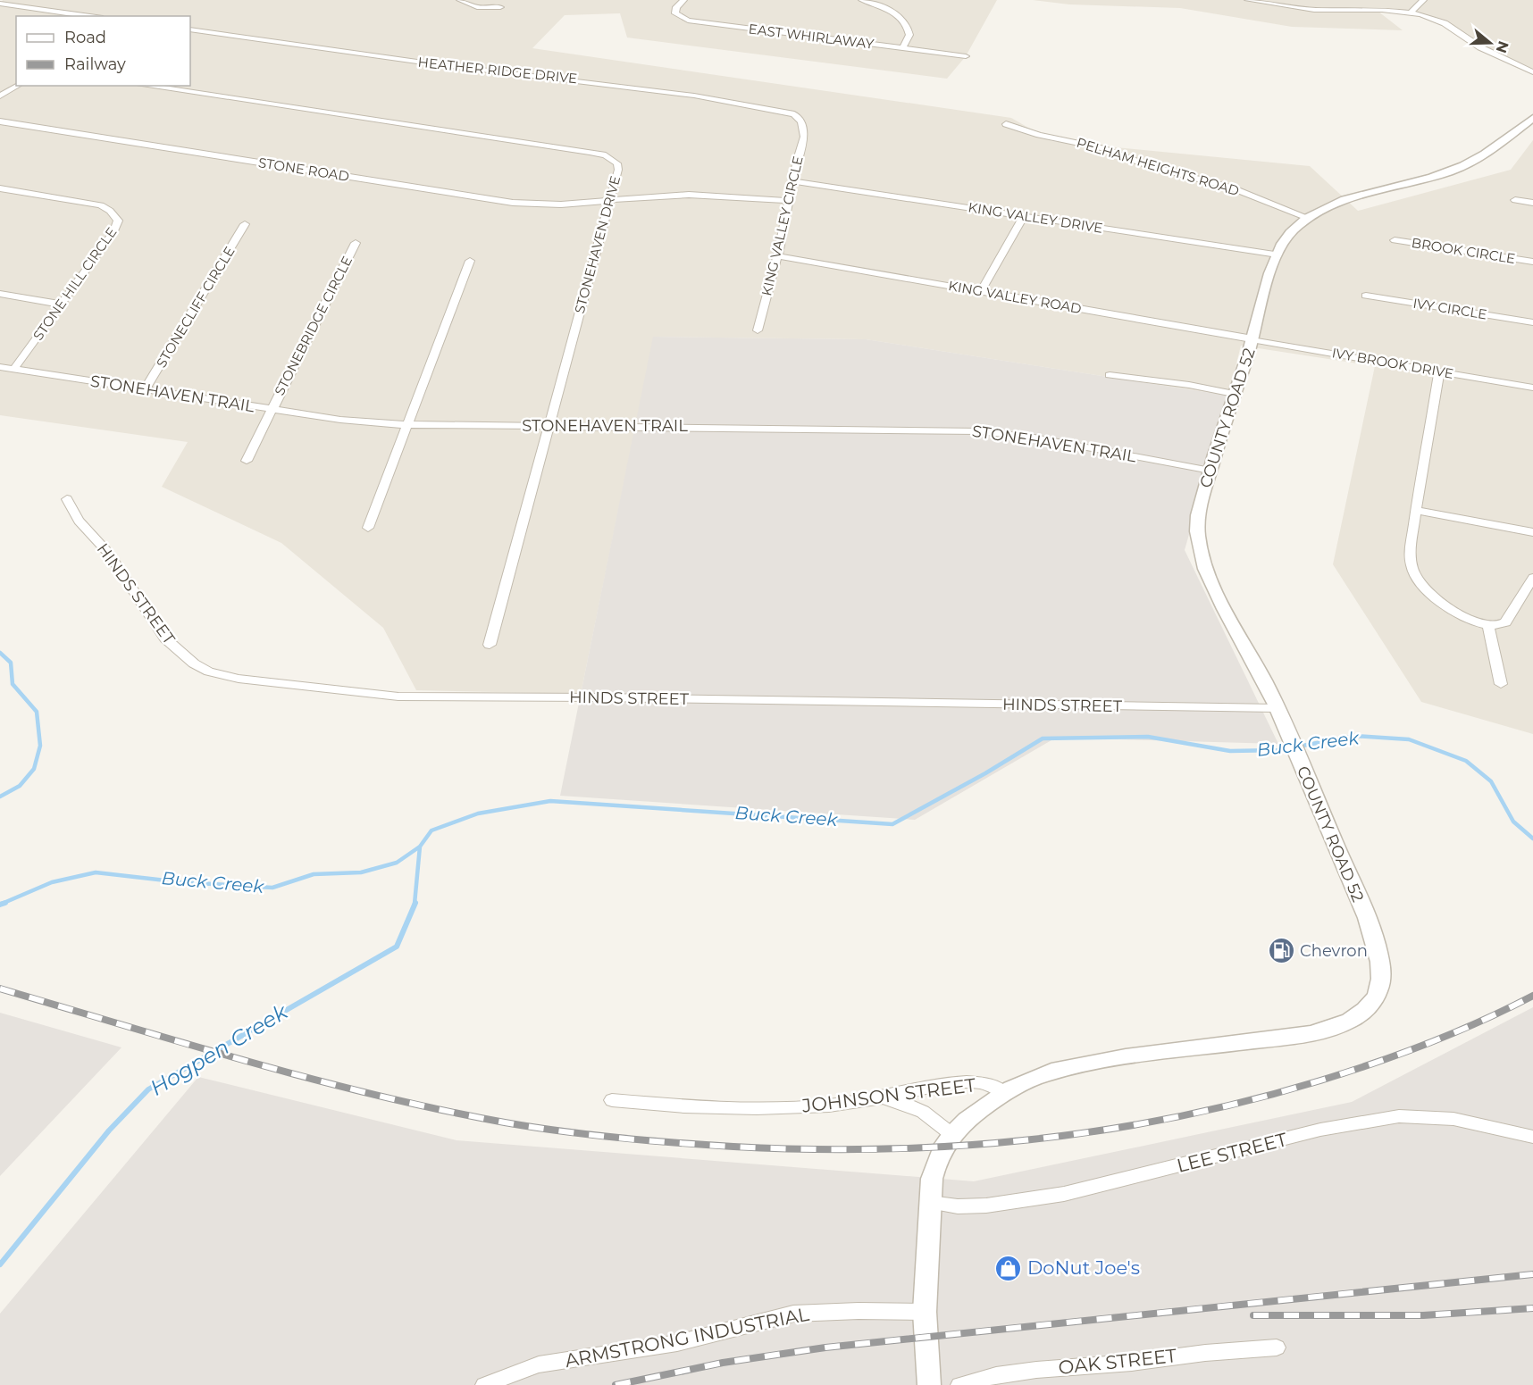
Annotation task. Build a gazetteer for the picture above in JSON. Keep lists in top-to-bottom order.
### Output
{
  "streets": {
    "street": [
      "EAST WHIRLAWAY",
      "HEATHER RIDGE DRIVE",
      "PELHAM HEIGHTS ROAD",
      "STONE ROAD",
      "KING VALLEY DRIVE",
      "KING VALLEY CIRCLE",
      "STONEHAVEN DRIVE",
      "BROOK CIRCLE",
      "STONE HILL CIRCLE",
      "KING VALLEY ROAD",
      "STONECLIFF CIRCLE",
      "IVY CIRCLE",
      "STONEBRIDGE CIRCLE",
      "IVY BROOK DRIVE",
      "STONEHAVEN TRAIL",
      "COUNTY ROAD 52",
      "HINDS STREET",
      "JOHNSON STREET",
      "LEE STREET",
      "ARMSTRONG INDUSTRIAL",
      "OAK STREET"
    ]
  },
  "crossings": [
    ["HEATHER RIDGE DRIVE", "KING VALLEY CIRCLE"],
    ["PELHAM HEIGHTS ROAD", "COUNTY ROAD 52"],
    ["STONE ROAD", "KING VALLEY CIRCLE"],
    ["STONE ROAD", "STONEHAVEN DRIVE"],
    ["KING VALLEY DRIVE", "KING VALLEY CIRCLE"],
    ["KING VALLEY DRIVE", "COUNTY ROAD 52"],
    ["KING VALLEY CIRCLE", "KING VALLEY ROAD"],
    ["STONEHAVEN DRIVE", "STONEHAVEN TRAIL"],
    ["STONE HILL CIRCLE", "STONEHAVEN TRAIL"],
    ["KING VALLEY ROAD", "IVY BROOK DRIVE"],
    ["KING VALLEY ROAD", "COUNTY ROAD 52"],
    ["STONECLIFF CIRCLE", "STONEHAVEN TRAIL"],
    ["STONEBRIDGE CIRCLE", "STONEHAVEN TRAIL"],
    ["IVY BROOK DRIVE", "COUNTY ROAD 52"],
    ["STONEHAVEN TRAIL", "COUNTY ROAD 52"],
    ["COUNTY ROAD 52", "HINDS STREET"],
    ["COUNTY ROAD 52", "JOHNSON STREET"],
    ["COUNTY ROAD 52", "LEE STREET"],
    ["COUNTY ROAD 52", "ARMSTRONG INDUSTRIAL"]
  ],
  "water": ["Buck Creek", "Hogpen Creek"],
  "places": {
    "fuel station": ["Chevron"],
    "shop": ["DoNut Joe's"]
  },
  "legend": ["Road", "Railway"],
  "north": "right"
}
